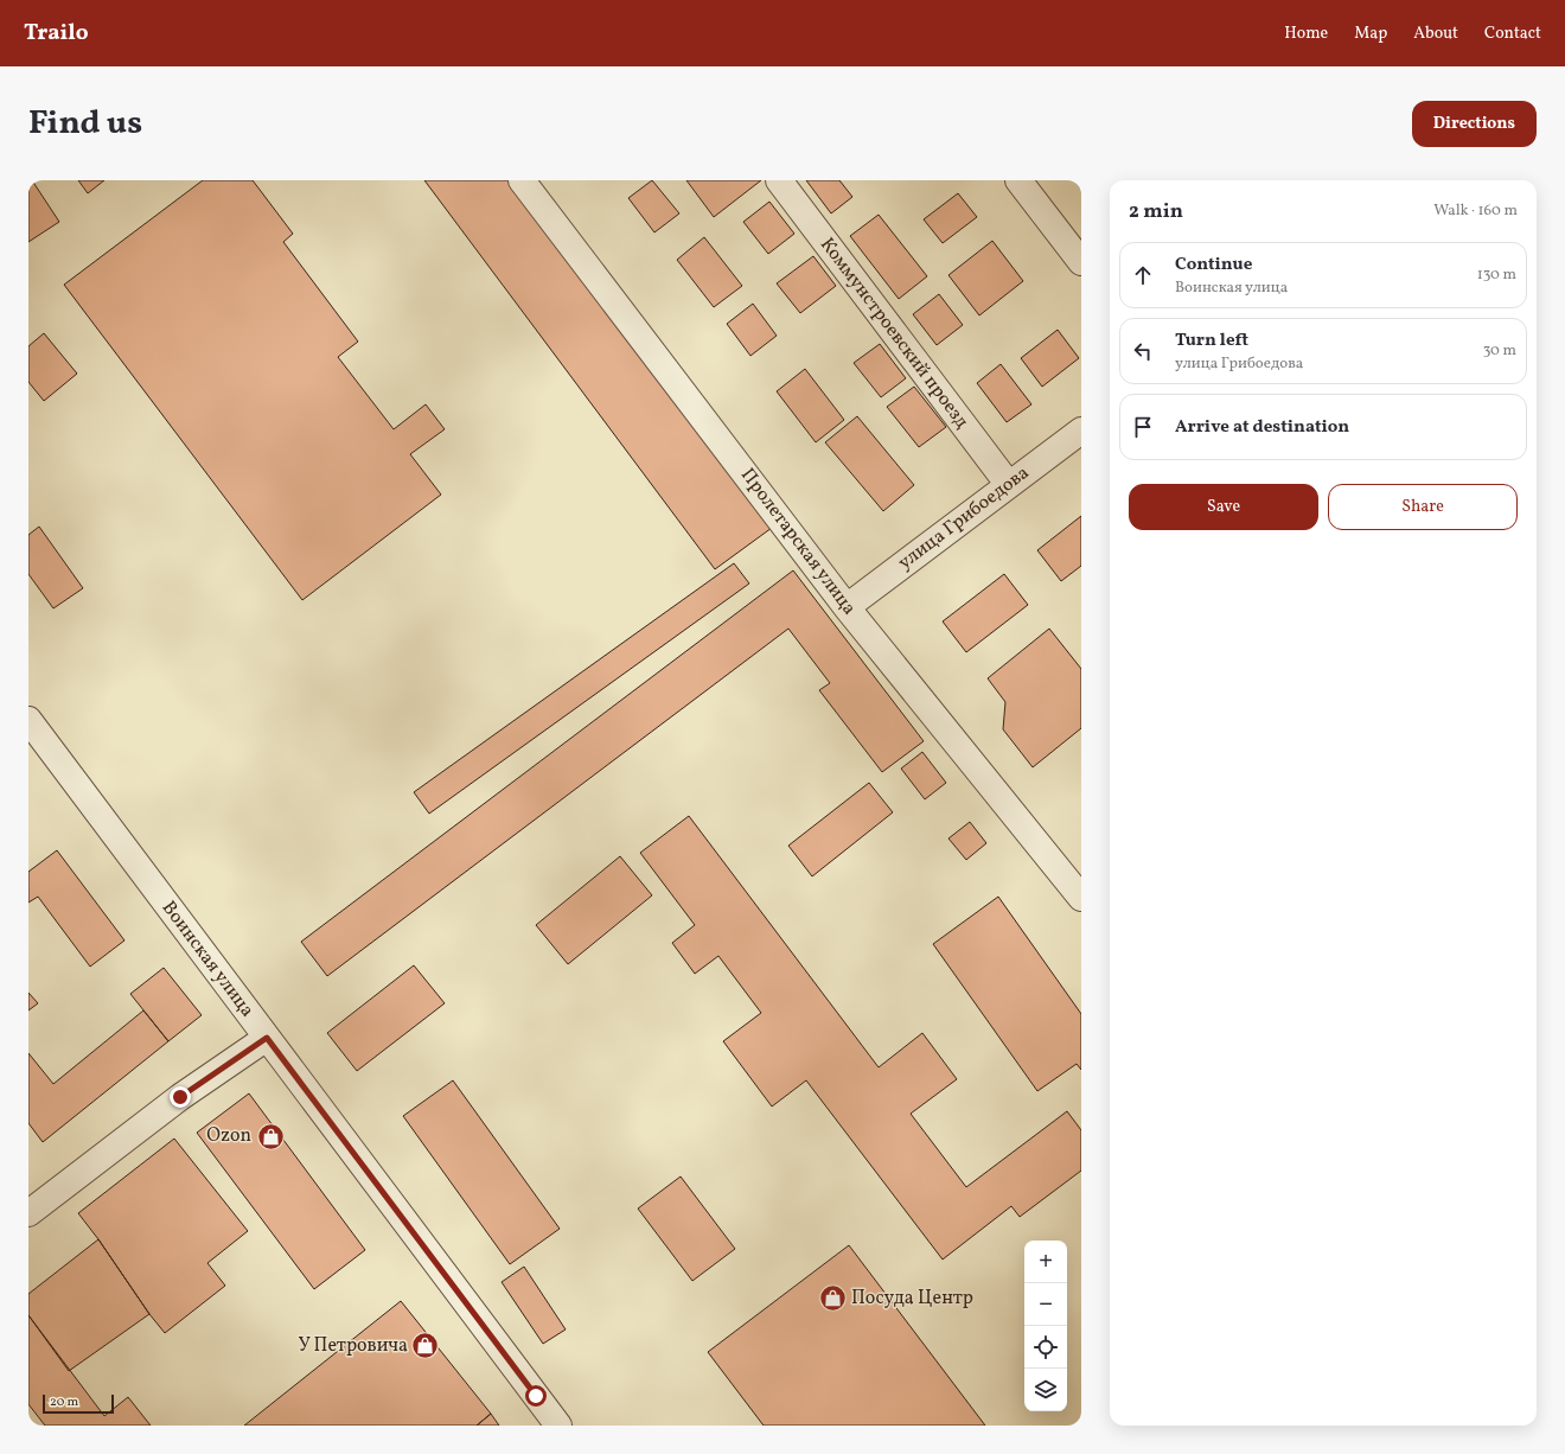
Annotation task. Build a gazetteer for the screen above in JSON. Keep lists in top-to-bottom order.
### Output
{
  "streets": {
    "street": [
      "Коммунстроевский проезд",
      "улица Грибоедова",
      "Пролетарская улица",
      "Воинская улица"
    ]
  },
  "crossings": [
    ["Коммунстроевский проезд", "улица Грибоедова"],
    ["улица Грибоедова", "Пролетарская улица"]
  ],
  "places": {
    "shop": ["Ozon", "Посуда Центр", "У Петровича"]
  },
  "scale_bar": "20 m",
  "page": {
    "header": "Trailo",
    "nav": [
      "Home",
      "Map",
      "About",
      "Contact"
    ],
    "title": "Find us",
    "buttons": [
      "Directions",
      ["Save", "Share"]
    ],
    "heading": ["2 min", "Walk · 160 m"],
    "list": [
      ["Continue", "Воинская улица", "130 m"],
      ["Turn left", "улица Грибоедова", "30 m"],
      "Arrive at destination"
    ],
    "map_buttons": ["+", "−"],
    "scale": "20 m"
  }
}
